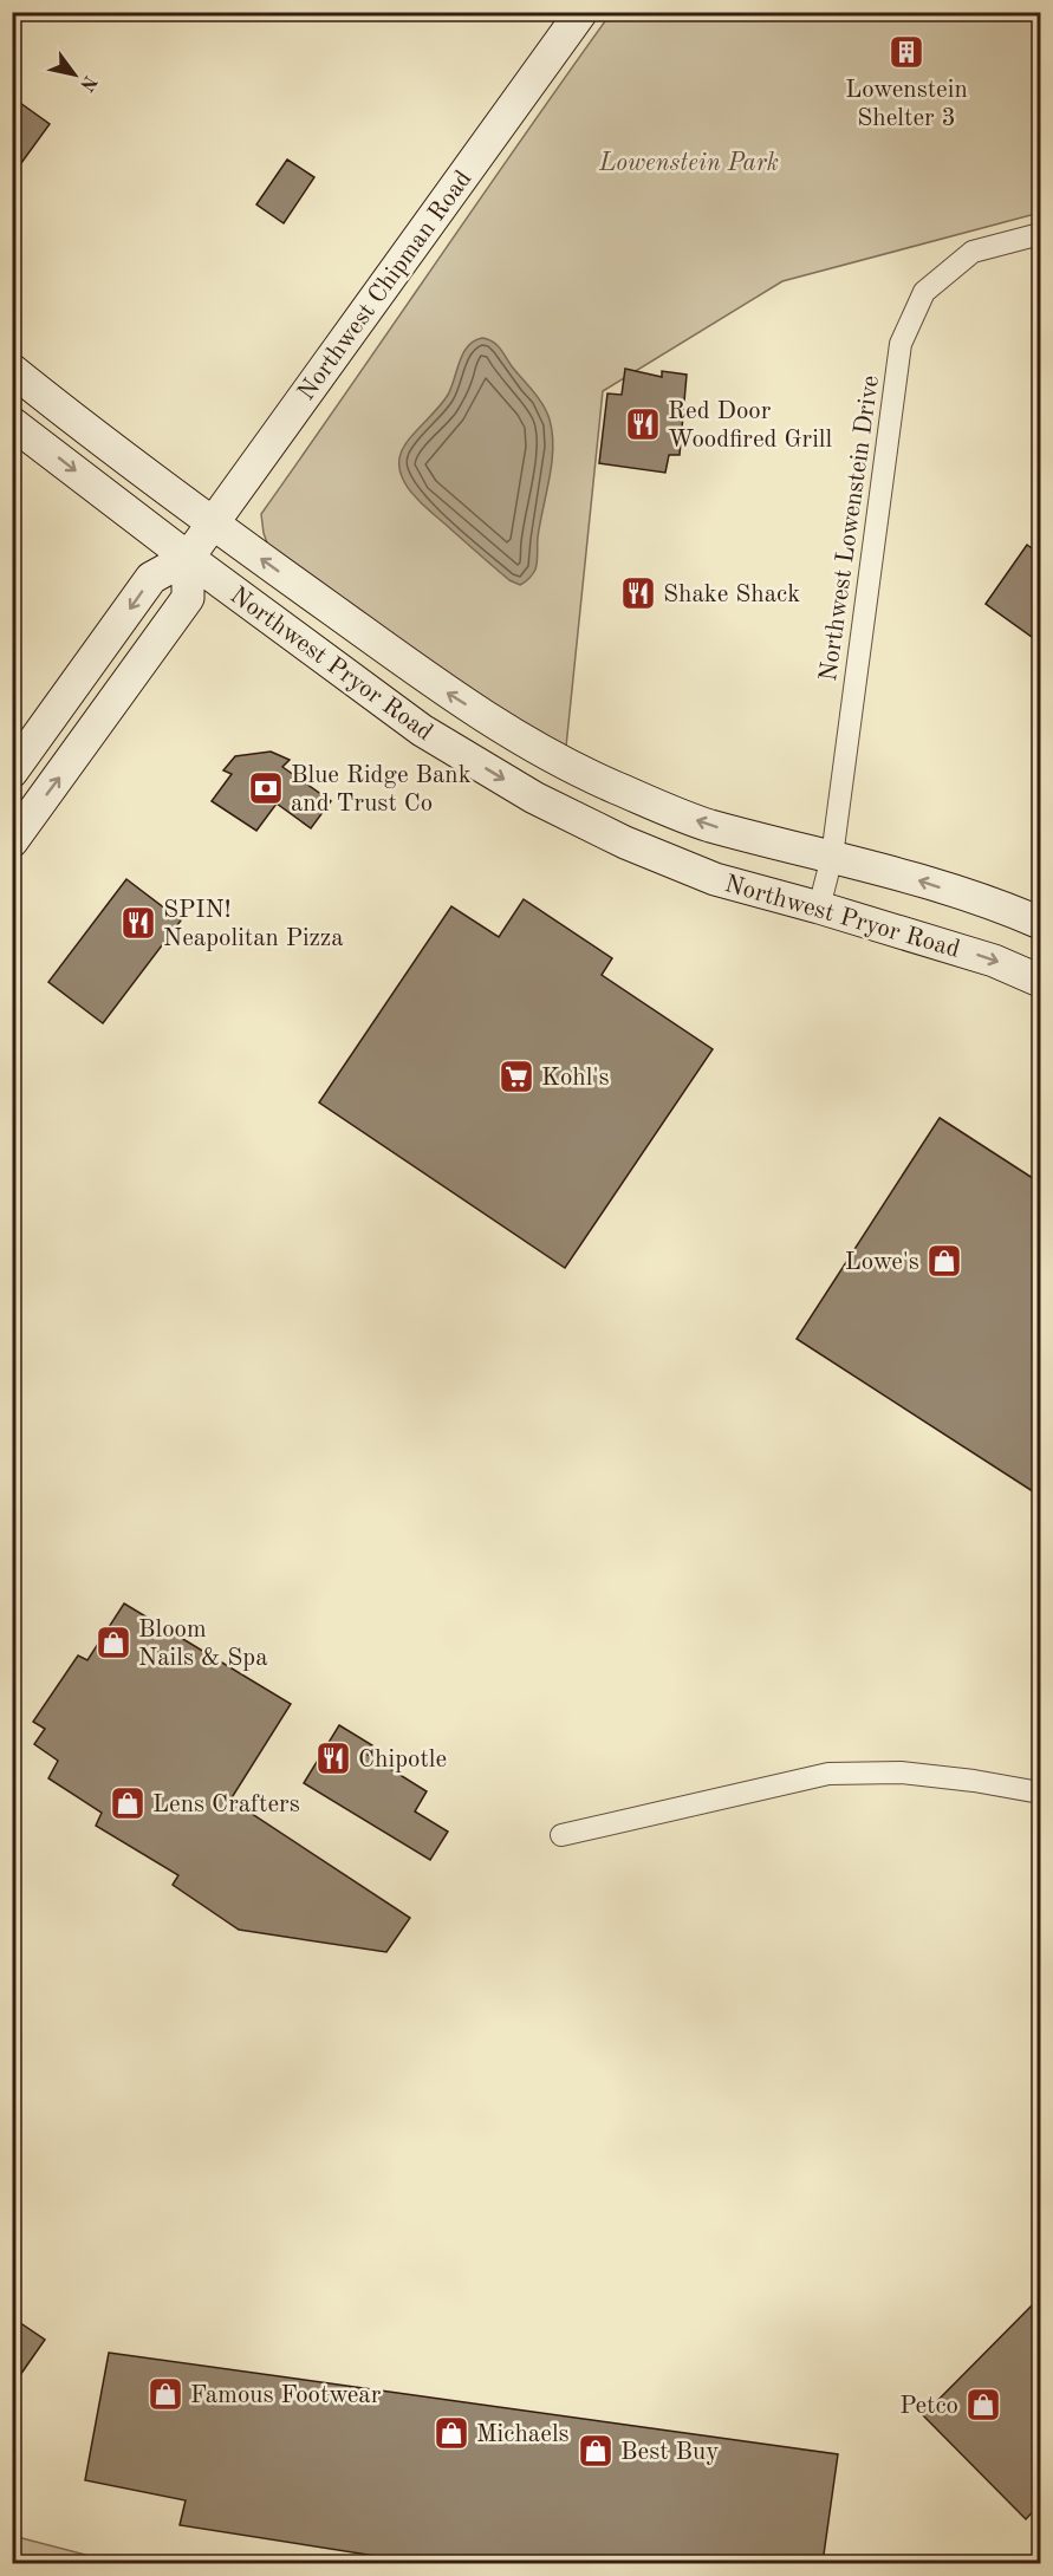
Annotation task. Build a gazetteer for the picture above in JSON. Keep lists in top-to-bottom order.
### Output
{
  "streets": {
    "main road": ["Northwest Chipman Road", "Northwest Pryor Road"],
    "street": ["Northwest Lowenstein Drive"]
  },
  "crossings": [
    ["Northwest Chipman Road", "Northwest Pryor Road"],
    ["Northwest Lowenstein Drive", "Northwest Pryor Road"]
  ],
  "parks": ["Lowenstein Park"],
  "places": {
    "building": ["Lowenstein Shelter 3"],
    "restaurant": [
      "Red Door Woodfired Grill",
      "Shake Shack",
      "SPIN! Neapolitan Pizza",
      "Chipotle"
    ],
    "bank": ["Blue Ridge Bank and Trust Co"],
    "supermarket": ["Kohl's"],
    "shop": [
      "Lowe's",
      "Bloom Nails & Spa",
      "Lens Crafters",
      "Famous Footwear",
      "Petco",
      "Michaels",
      "Best Buy"
    ]
  },
  "north": "bottom right"
}
